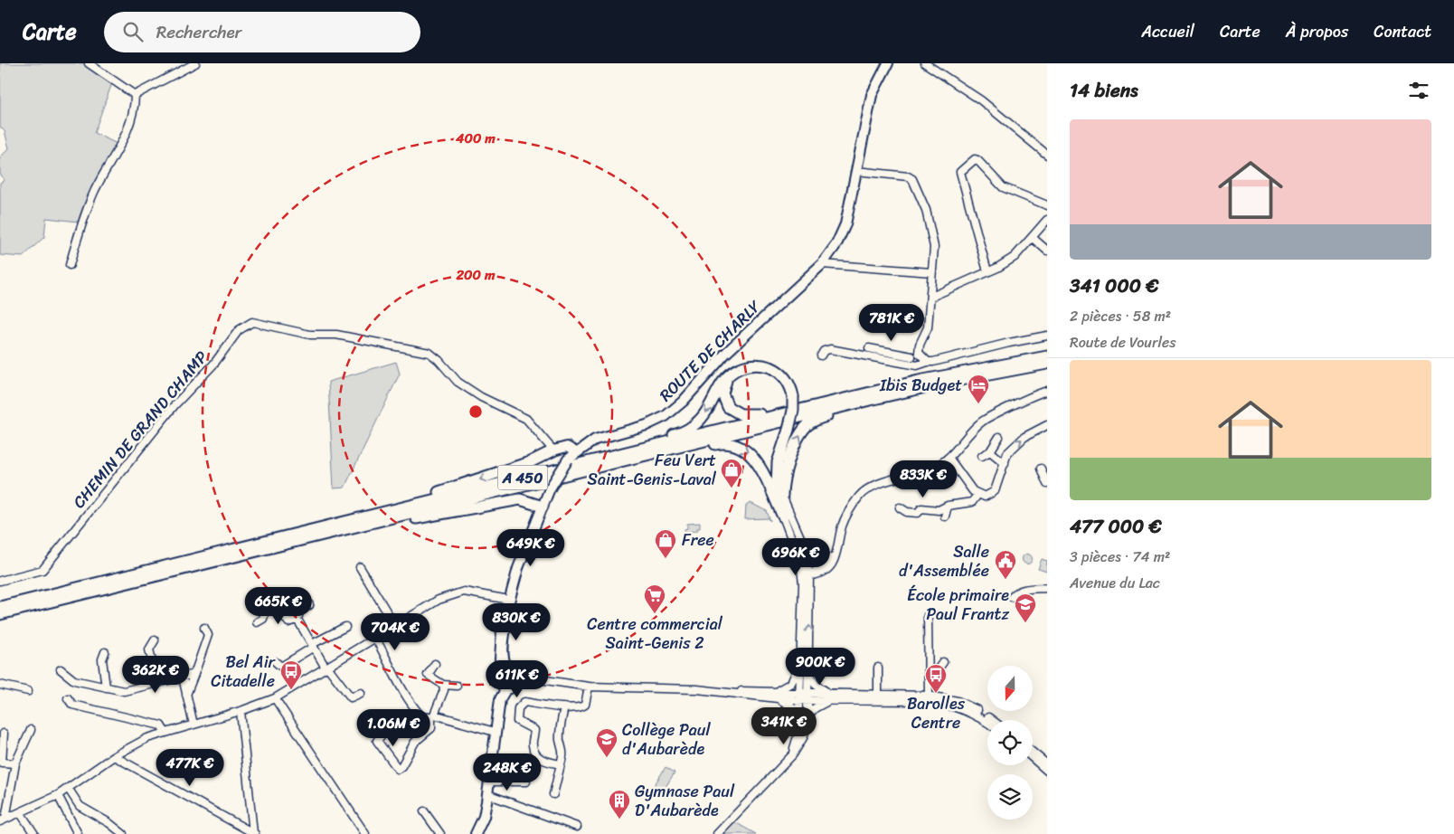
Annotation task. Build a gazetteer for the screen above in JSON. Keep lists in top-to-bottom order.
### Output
{
  "streets": {
    "highway": ["A 450"],
    "main road": ["ROUTE DE CHARLY"],
    "street": ["CHEMIN DE GRAND CHAMP"]
  },
  "places": {
    "hotel": ["Ibis Budget"],
    "shop": ["Feu Vert Saint-Genis-Laval", "Free"],
    "public building": ["Salle d'Assemblée"],
    "supermarket": ["Centre commercial Saint-Genis 2"],
    "school or university": ["École primaire Paul Frantz", "Collège Paul d'Aubarède"],
    "bus stop": ["Bel Air Citadelle", "Barolles Centre"],
    "building": ["Gymnase Paul D'Aubarède"]
  },
  "north": "bottom",
  "page": {
    "header": "Carte",
    "search": "Rechercher",
    "nav": [
      "Accueil",
      "Carte",
      "À propos",
      "Contact"
    ],
    "heading": "14 biens",
    "list": [
      {
        "name": "341 000 €",
        "note": "2 pièces · 58 m² · Route de Vourles"
      },
      {
        "name": "477 000 €",
        "note": "3 pièces · 74 m² · Avenue du Lac"
      }
    ],
    "price": [
      "781K €",
      "833K €",
      "649K €",
      "696K €",
      "665K €",
      "830K €",
      "704K €",
      "900K €",
      "362K €",
      "611K €",
      "341K €",
      "1.06M €",
      "477K €",
      "248K €"
    ]
  },
  "rings": ["400 m", "200 m"]
}
